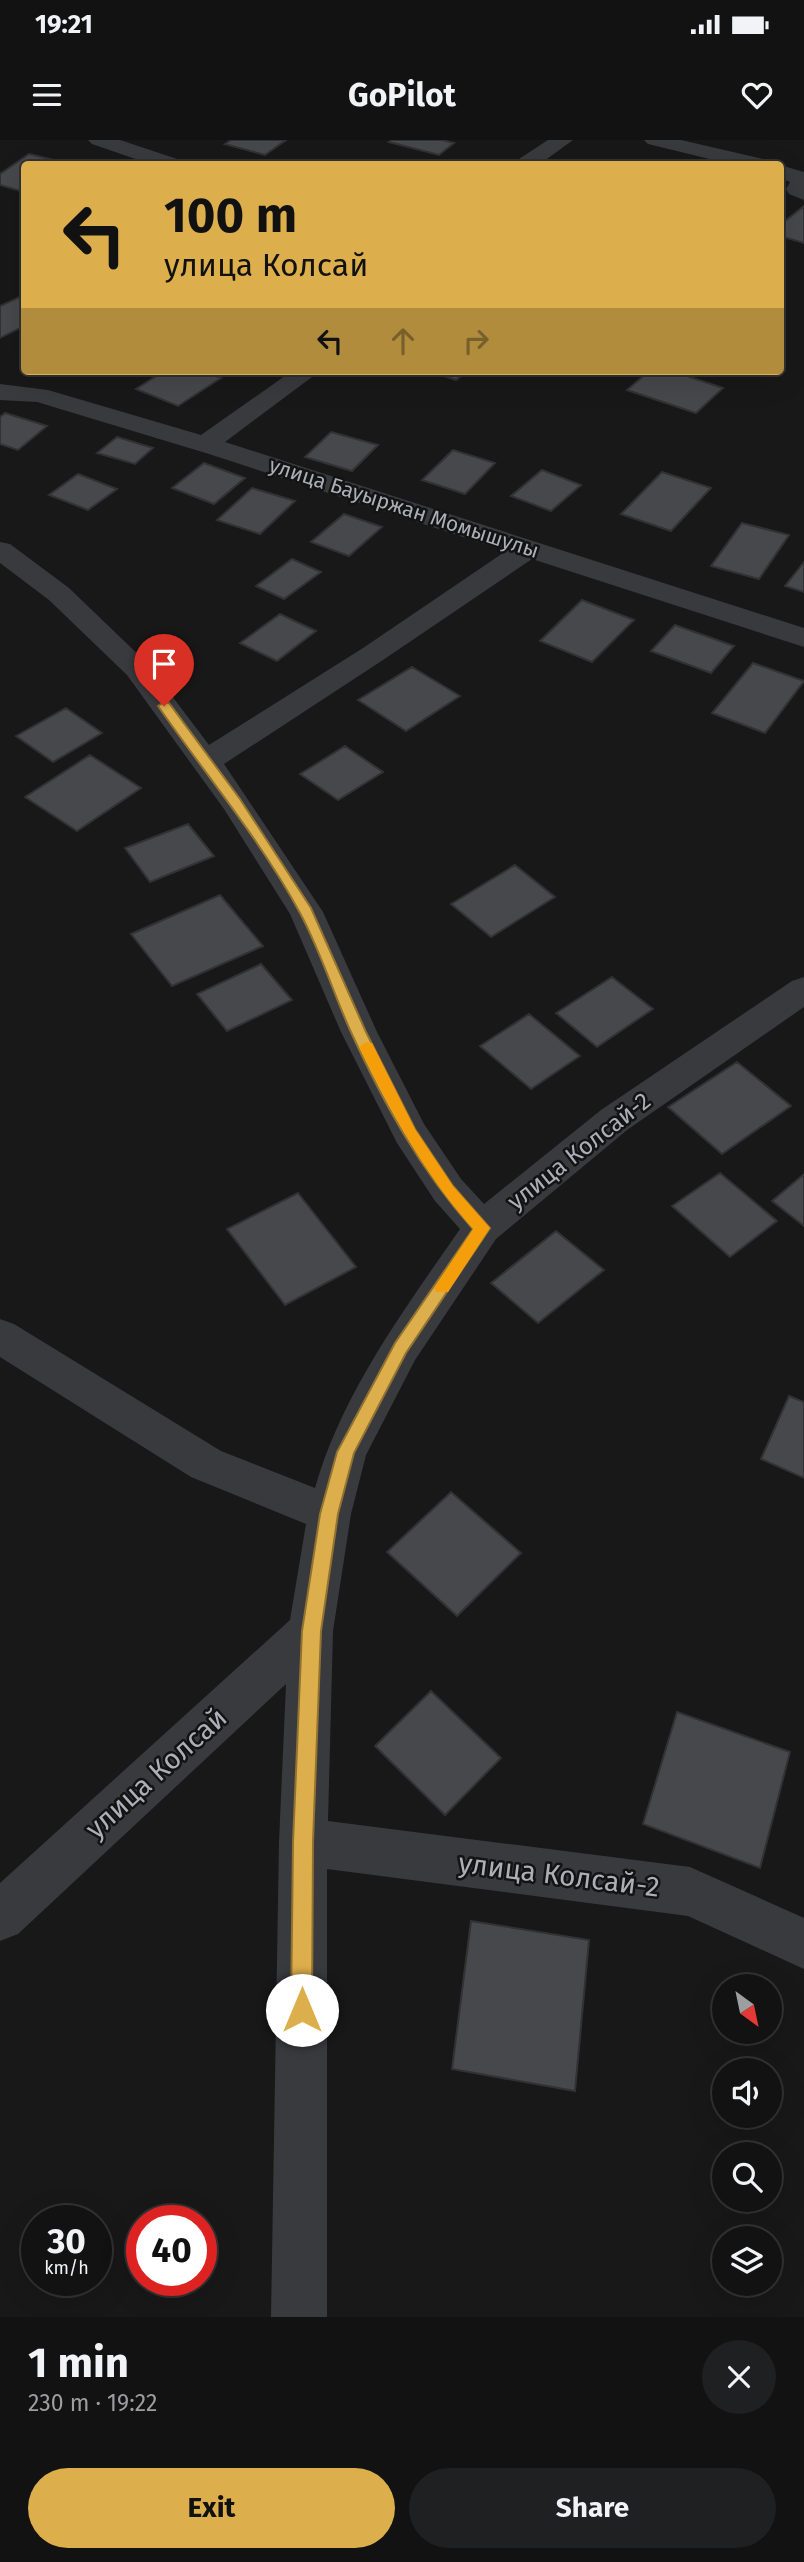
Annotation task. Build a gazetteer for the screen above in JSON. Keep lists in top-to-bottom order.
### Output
{
  "streets": {
    "street": ["улица Бауыржан Момышулы", "улица Колсай-2", "улица Колсай"]
  },
  "crossings": [
    ["улица Колсай-2", "улица Колсай"]
  ],
  "north": "bottom right",
  "page": {
    "status": "19:21",
    "header": "GoPilot",
    "turn": ["100 m", "улица Колсай"],
    "speed": "30 km/h",
    "limit": "40",
    "heading": ["1 min", "230 m · 19:22"],
    "buttons": ["Exit", "Share"]
  }
}
